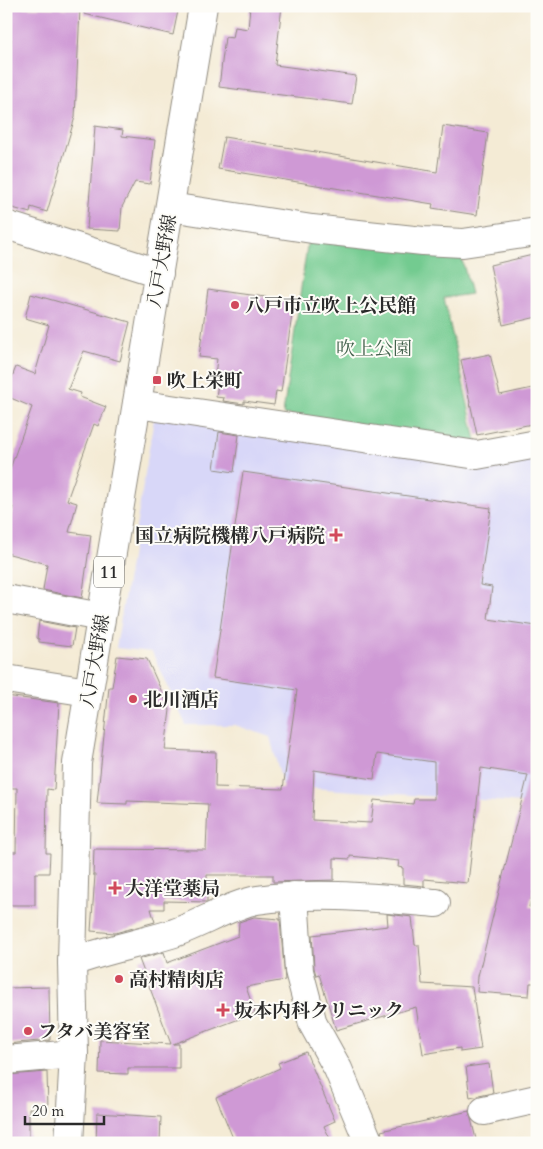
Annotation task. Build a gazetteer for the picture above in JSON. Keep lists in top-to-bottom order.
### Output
{
  "streets": {
    "main road": ["八戸大野線", "11"]
  },
  "parks": ["吹上公園"],
  "places": {
    "other": [
      "八戸市立吹上公民館",
      "北川酒店",
      "高村精肉店",
      "フタバ美容室"
    ],
    "transit": ["吹上栄町"],
    "health": ["国立病院機構八戸病院", "大洋堂薬局", "坂本内科クリニック"]
  },
  "scale_bar": "20 m"
}
